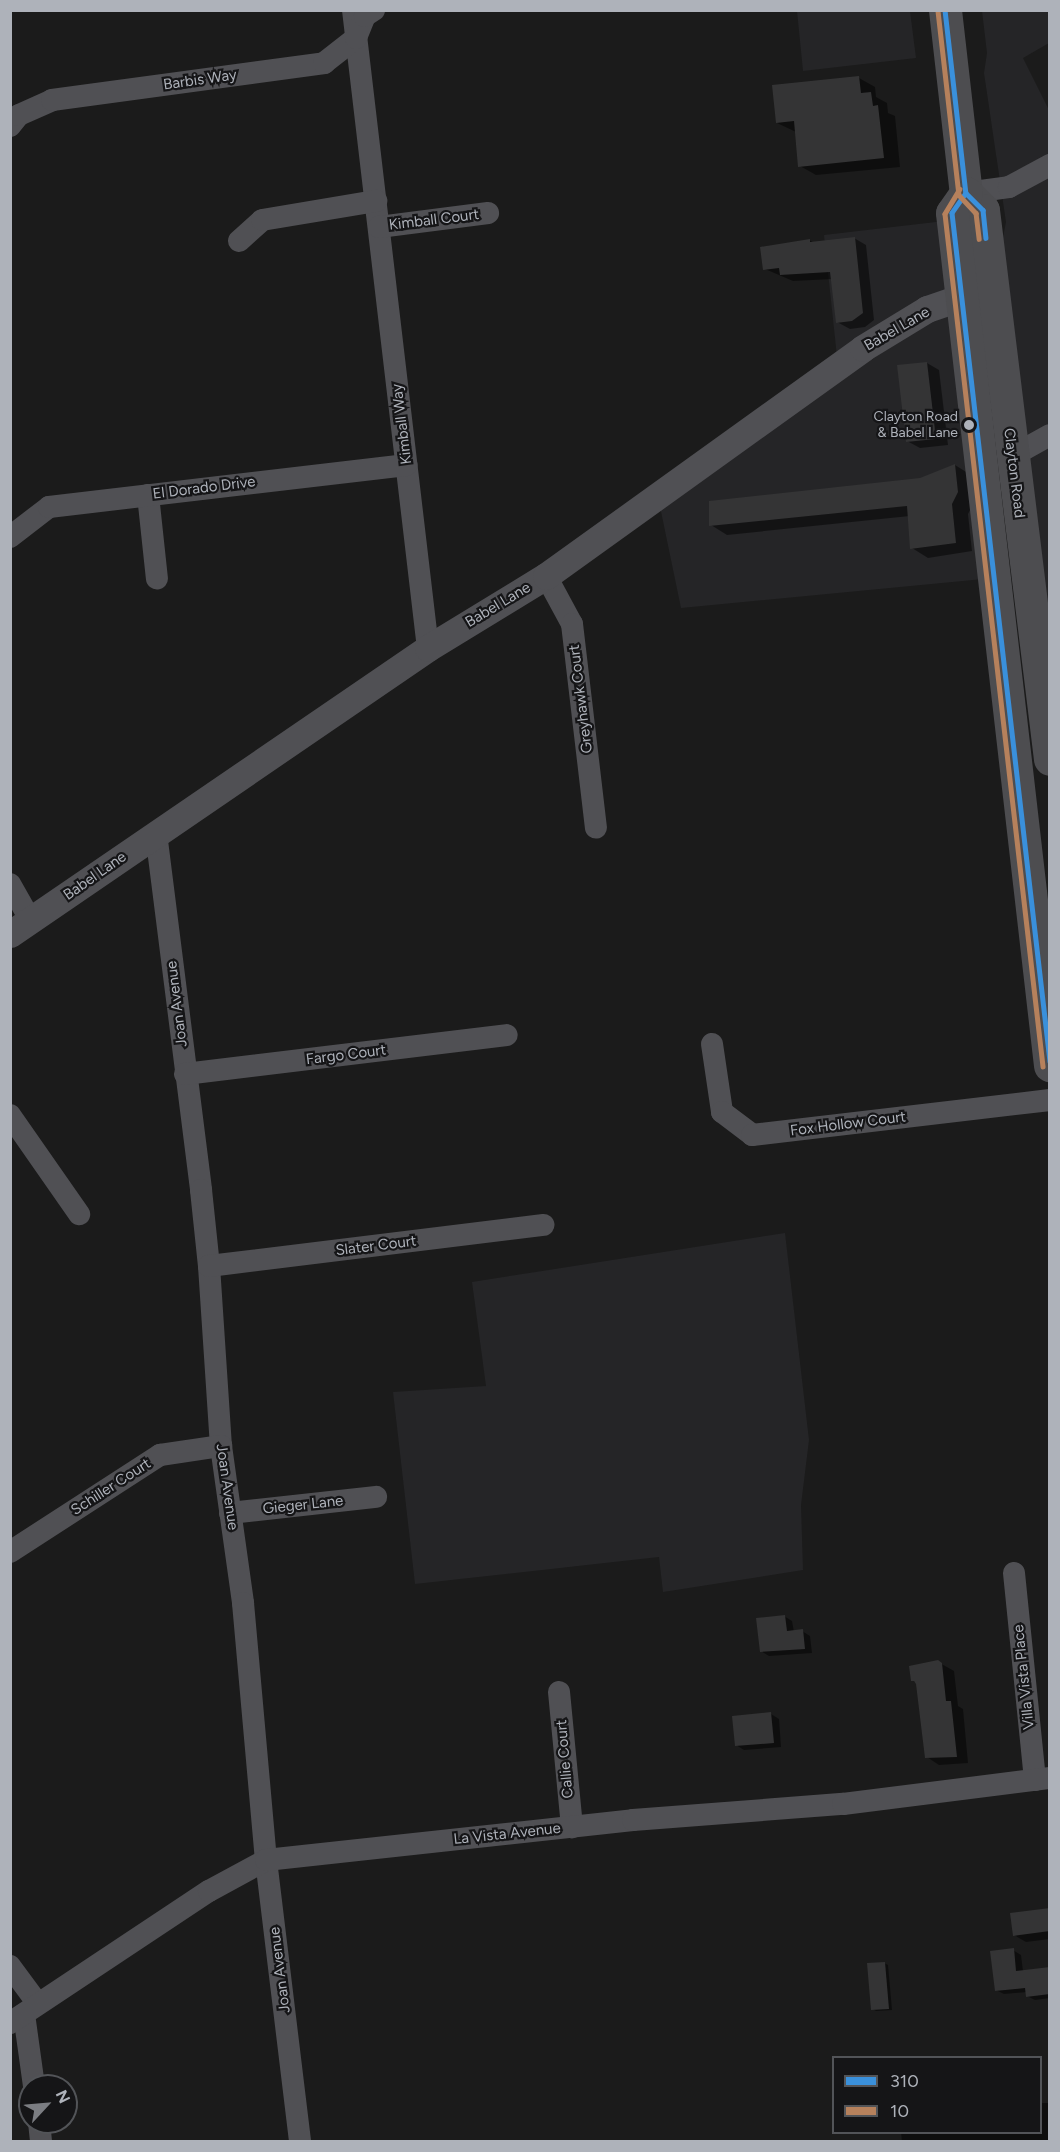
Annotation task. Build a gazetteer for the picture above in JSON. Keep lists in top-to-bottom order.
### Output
{
  "streets": {
    "main road": ["Clayton Road"],
    "street": [
      "Barbis Way",
      "Kimball Court",
      "Babel Lane",
      "Kimball Way",
      "El Dorado Drive",
      "Greyhawk Court",
      "Joan Avenue",
      "Fargo Court",
      "Fox Hollow Court",
      "Slater Court",
      "Schiller Court",
      "Gieger Lane",
      "Villa Vista Place",
      "Callie Court",
      "La Vista Avenue"
    ]
  },
  "crossings": [
    ["Barbis Way", "Kimball Way"],
    ["Kimball Court", "Kimball Way"],
    ["Babel Lane", "Kimball Way"],
    ["Babel Lane", "Clayton Road"],
    ["Babel Lane", "Greyhawk Court"],
    ["Babel Lane", "Joan Avenue"],
    ["Kimball Way", "El Dorado Drive"],
    ["Joan Avenue", "Fargo Court"],
    ["Joan Avenue", "Slater Court"],
    ["Joan Avenue", "Schiller Court"],
    ["Joan Avenue", "Gieger Lane"],
    ["Joan Avenue", "La Vista Avenue"],
    ["Villa Vista Place", "La Vista Avenue"],
    ["Callie Court", "La Vista Avenue"]
  ],
  "places": ["Clayton Road & Babel Lane"],
  "lines": ["transit line 310", "transit line 10"],
  "legend": ["310", "10"],
  "north": "top right"
}
